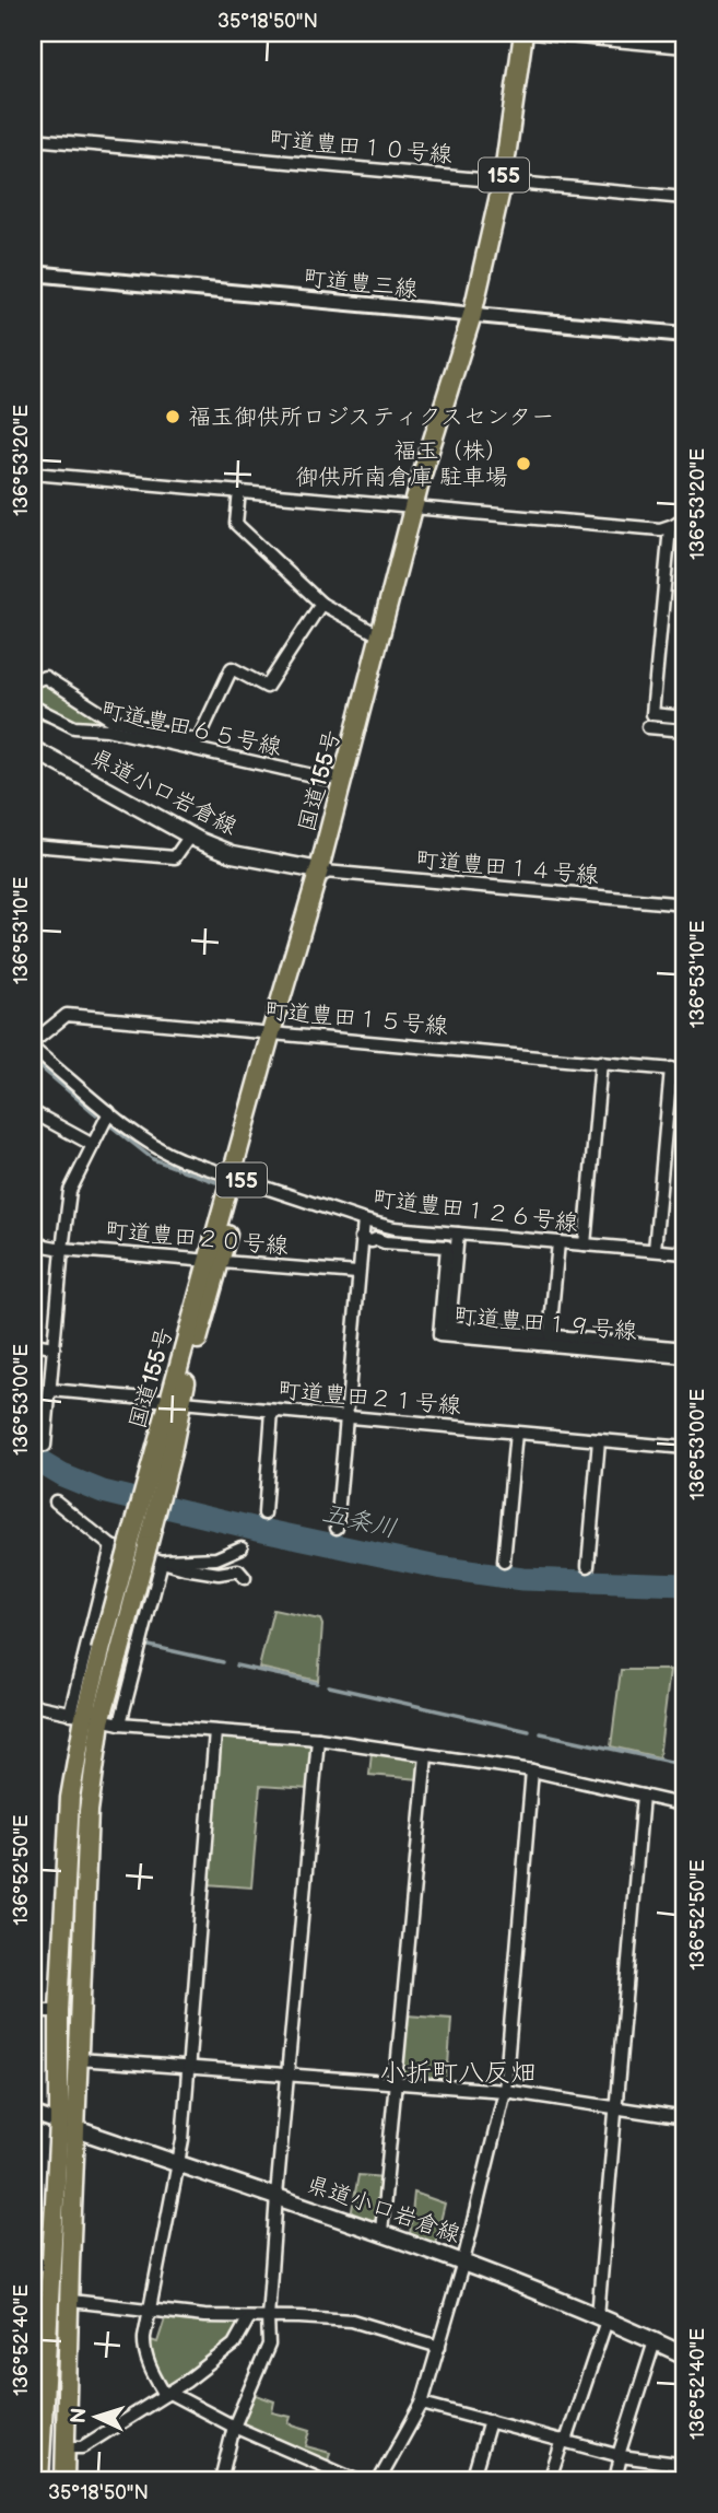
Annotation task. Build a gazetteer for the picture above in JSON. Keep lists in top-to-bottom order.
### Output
{
  "streets": {
    "highway": ["155", "国道155号"],
    "main road": ["県道小口岩倉線"],
    "street": [
      "町道豊田１０号線",
      "町道豊三線",
      "町道豊田６５号線",
      "町道豊田１４号線",
      "町道豊田１５号線",
      "町道豊田１２６号線",
      "町道豊田２０号線",
      "町道豊田１９号線",
      "町道豊田２１号線"
    ]
  },
  "crossings": [
    ["町道豊田１０号線", "国道155号"],
    ["町道豊三線", "国道155号"],
    ["町道豊田６５号線", "国道155号"],
    ["国道155号", "県道小口岩倉線"],
    ["国道155号", "町道豊田１４号線"],
    ["国道155号", "町道豊田１５号線"],
    ["国道155号", "町道豊田１２６号線"],
    ["国道155号", "町道豊田２０号線"],
    ["国道155号", "町道豊田２１号線"],
    ["県道小口岩倉線", "町道豊田１４号線"]
  ],
  "districts": ["小折町八反畑"],
  "water": ["五条川"],
  "places": ["福玉御供所ロジスティクスセンター", "福玉（株） 御供所南倉庫 駐車場"],
  "north": "left",
  "coordinates": [
    "35°18'50\"N",
    "136°53'20\"E",
    "136°53'10\"E",
    "136°53'00\"E",
    "136°52'50\"E",
    "136°52'40\"E"
  ]
}
